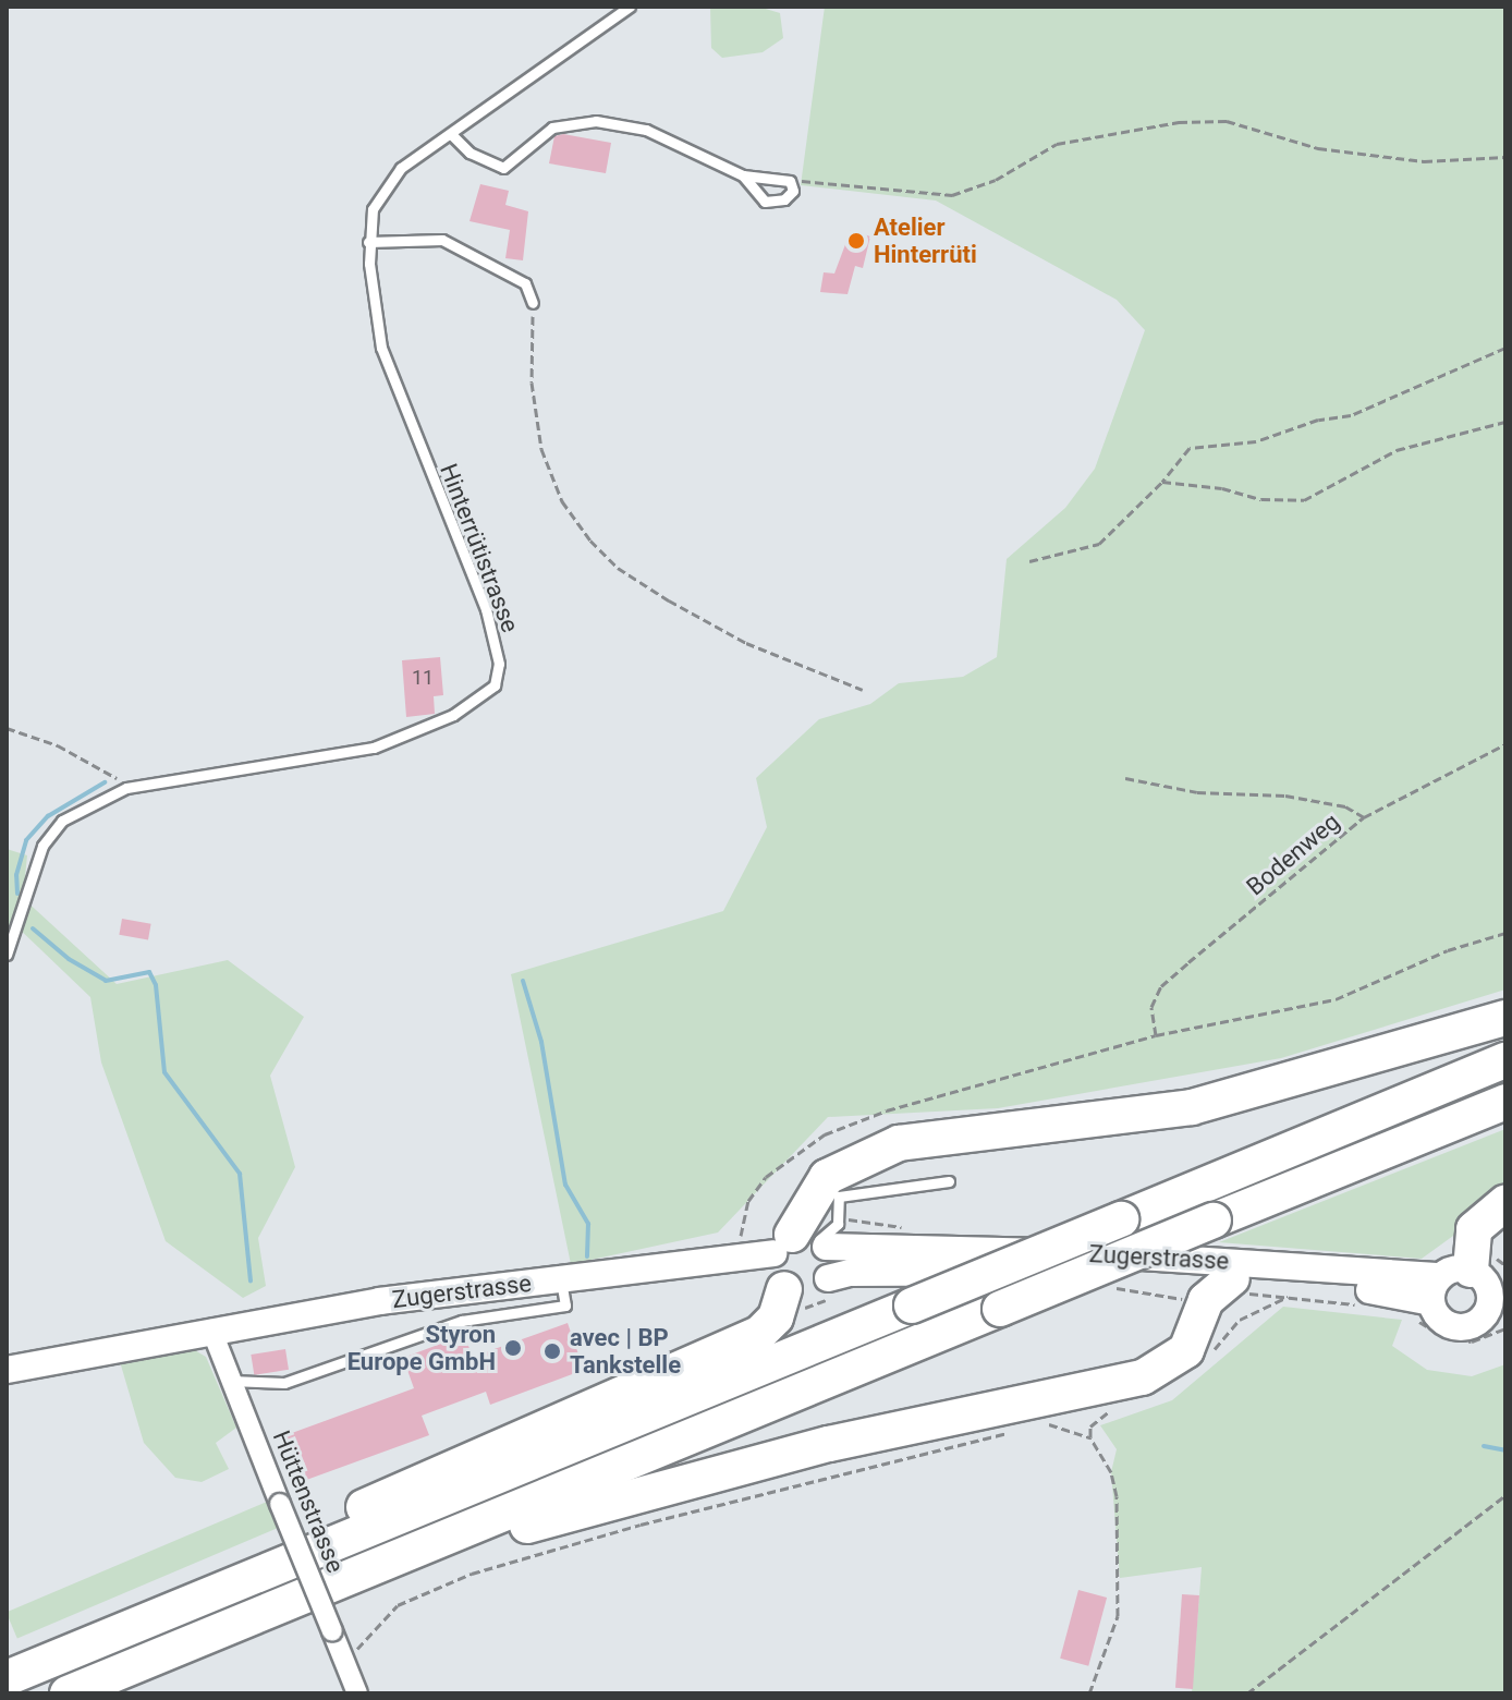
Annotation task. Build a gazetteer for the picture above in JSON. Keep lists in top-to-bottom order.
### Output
{
  "streets": {
    "main road": ["Zugerstrasse"],
    "street": ["Hüttenstrasse"],
    "lane": ["Hinterrütistrasse"],
    "path": ["Bodenweg"]
  },
  "crossings": [
    ["Zugerstrasse", "Hüttenstrasse"]
  ],
  "places": ["Atelier Hinterrüti", "Styron Europe GmbH", "avec | BP Tankstelle"],
  "house_numbers": ["11"]
}
